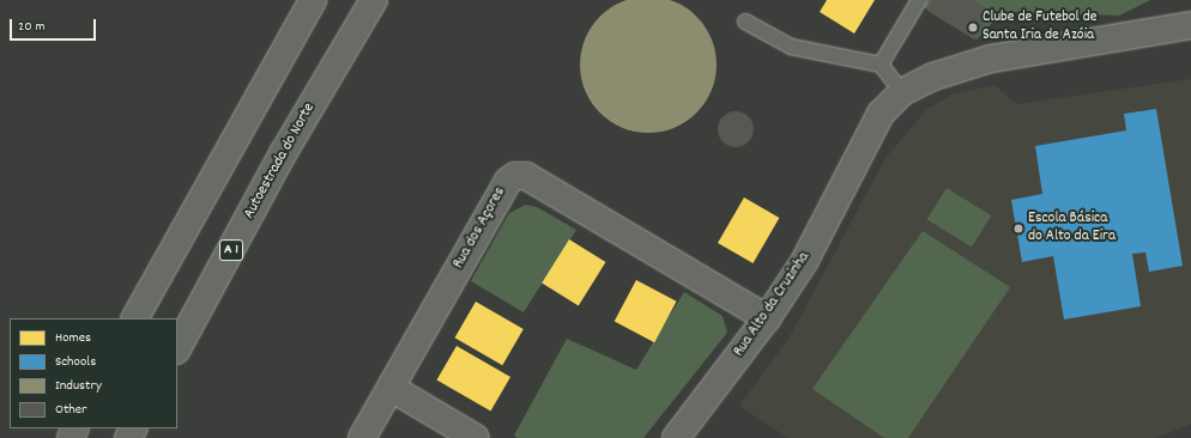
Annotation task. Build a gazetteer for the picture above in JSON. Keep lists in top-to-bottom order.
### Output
{
  "streets": {
    "main road": [
      "Autoestrada do Norte",
      "Rua dos Açores",
      "A 1",
      "Rua Alto da Cruzinha"
    ]
  },
  "crossings": [
    ["Rua dos Açores", "Rua Alto da Cruzinha"]
  ],
  "places": ["Clube de Futebol de Santa Iria de Azóia", "Escola Básica do Alto da Eira"],
  "legend": [
    "Homes",
    "Schools",
    "Industry",
    "Other"
  ],
  "scale_bar": "20 m"
}
